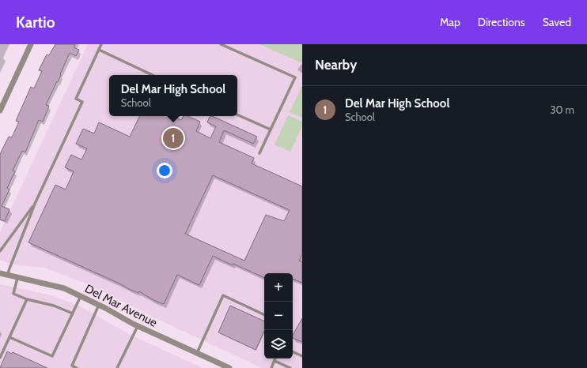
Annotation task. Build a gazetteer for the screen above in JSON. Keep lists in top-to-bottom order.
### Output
{
  "streets": {
    "street": ["Del Mar Avenue"]
  },
  "page": {
    "header": "Kartio",
    "nav": ["Map", "Directions", "Saved"],
    "heading": "Nearby",
    "popup": ["Del Mar High School", "School"],
    "list": [
      {
        "mark": "1",
        "name": "Del Mar High School",
        "note": "School",
        "value": "30 m"
      }
    ],
    "pins": "1",
    "map_buttons": ["+", "−"]
  }
}
